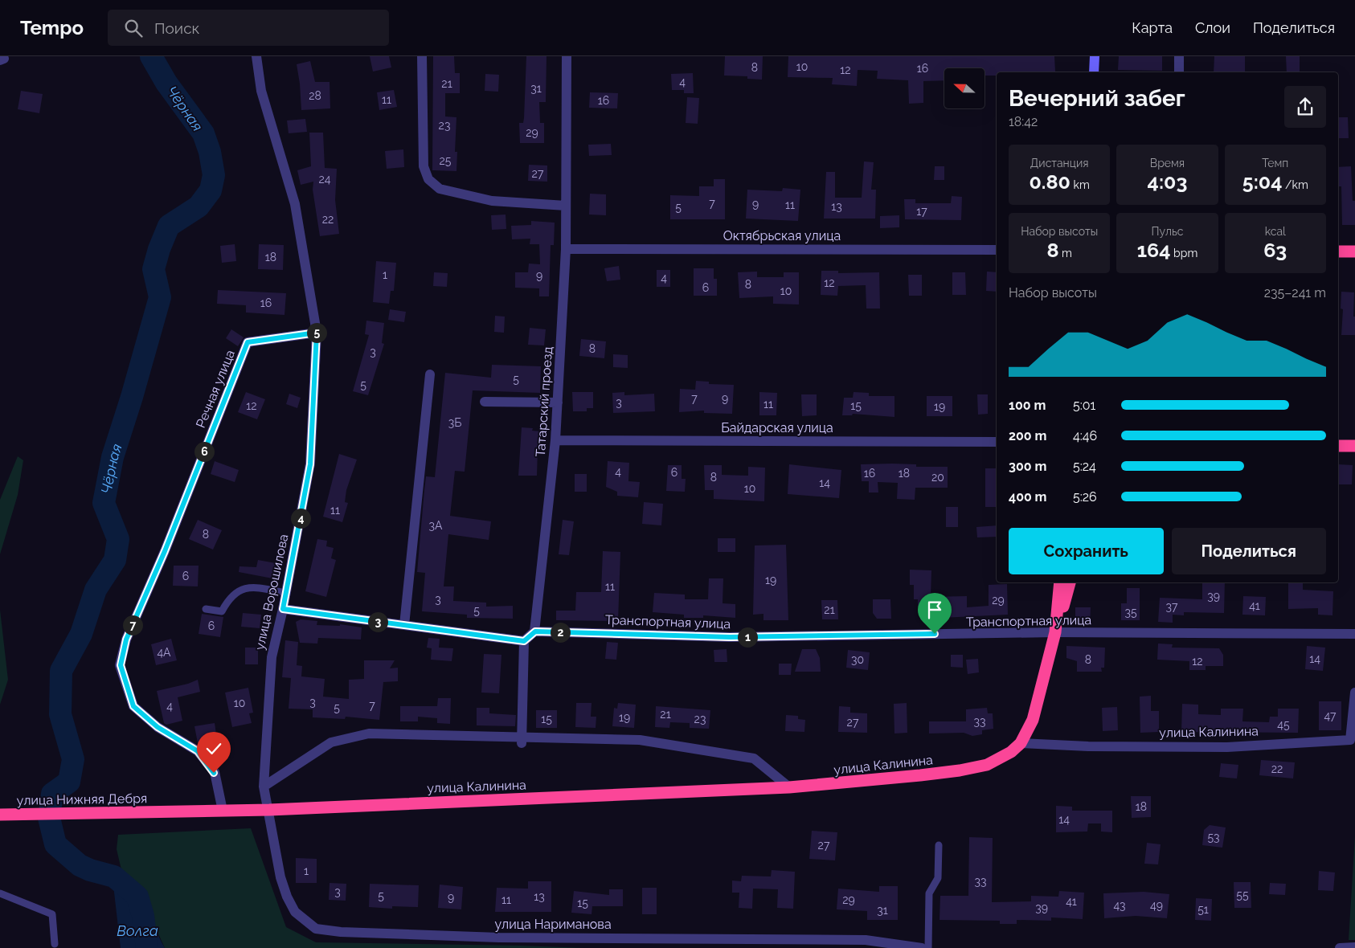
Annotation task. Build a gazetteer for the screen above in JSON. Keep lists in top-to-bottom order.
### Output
{
  "streets": {
    "highway": ["улица Калинина", "улица Нижняя Дебря"],
    "street": [
      "Октябрьская улица",
      "Речная улица",
      "Татарский проезд",
      "Байдарская улица",
      "улица Ворошилова",
      "Транспортная улица",
      "улица Нариманова"
    ]
  },
  "crossings": [
    ["Октябрьская улица", "Татарский проезд"],
    ["Речная улица", "улица Ворошилова"],
    ["Речная улица", "улица Калинина"],
    ["Татарский проезд", "Байдарская улица"],
    ["Татарский проезд", "Транспортная улица"],
    ["улица Ворошилова", "улица Калинина"],
    ["улица Ворошилова", "улица Нариманова"],
    ["Транспортная улица", "улица Калинина"],
    ["улица Калинина", "улица Нижняя Дебря"],
    ["улица Калинина", "улица Нариманова"]
  ],
  "water": ["Чёрная", "Волга"],
  "house_numbers": [
    "10",
    "8",
    "16",
    "12",
    "4",
    "21",
    "31",
    "28",
    "11",
    "16",
    "23",
    "29",
    "25",
    "27",
    "24",
    "7",
    "9",
    "11",
    "13",
    "5",
    "17",
    "22",
    "18",
    "1",
    "9",
    "4",
    "12",
    "8",
    "6",
    "10",
    "16",
    "8",
    "3",
    "5",
    "5",
    "7",
    "9",
    "3",
    "11",
    "12",
    "15",
    "19",
    "3Б",
    "4",
    "6",
    "16",
    "18",
    "8",
    "20",
    "14",
    "10",
    "11",
    "3А",
    "8",
    "6",
    "19",
    "11",
    "39",
    "3",
    "29",
    "41",
    "37",
    "21",
    "5",
    "35",
    "6",
    "4А",
    "14",
    "30",
    "8",
    "12",
    "3",
    "10",
    "7",
    "4",
    "5",
    "21",
    "47",
    "19",
    "15",
    "23",
    "33",
    "27",
    "45",
    "22",
    "18",
    "14",
    "53",
    "27",
    "1",
    "33",
    "3",
    "55",
    "5",
    "13",
    "9",
    "11",
    "29",
    "41",
    "15",
    "43",
    "49",
    "39",
    "51",
    "31"
  ],
  "north": "left",
  "page": {
    "header": "Tempo",
    "search": "Поиск",
    "nav": ["Карта", "Слои", "Поделиться"],
    "heading": ["Вечерний забег", "18:42"],
    "stats": [
      ["Дистанция", "0.80 km"],
      ["Время", "4:03"],
      ["Темп", "5:04 /km"],
      ["Набор высоты", "8 m"],
      ["Пульс", "164 bpm"],
      ["kcal", "63"]
    ],
    "chart": ["Набор высоты", "235–241 m"],
    "pins": [
      "5",
      "6",
      "4",
      "3",
      "7",
      "2",
      "1"
    ],
    "list": [
      {
        "name": "100 m",
        "note": "5:01"
      },
      {
        "name": "200 m",
        "note": "4:46"
      },
      {
        "name": "300 m",
        "note": "5:24"
      },
      {
        "name": "400 m",
        "note": "5:26"
      }
    ],
    "buttons": ["Сохранить", "Поделиться"]
  }
}
